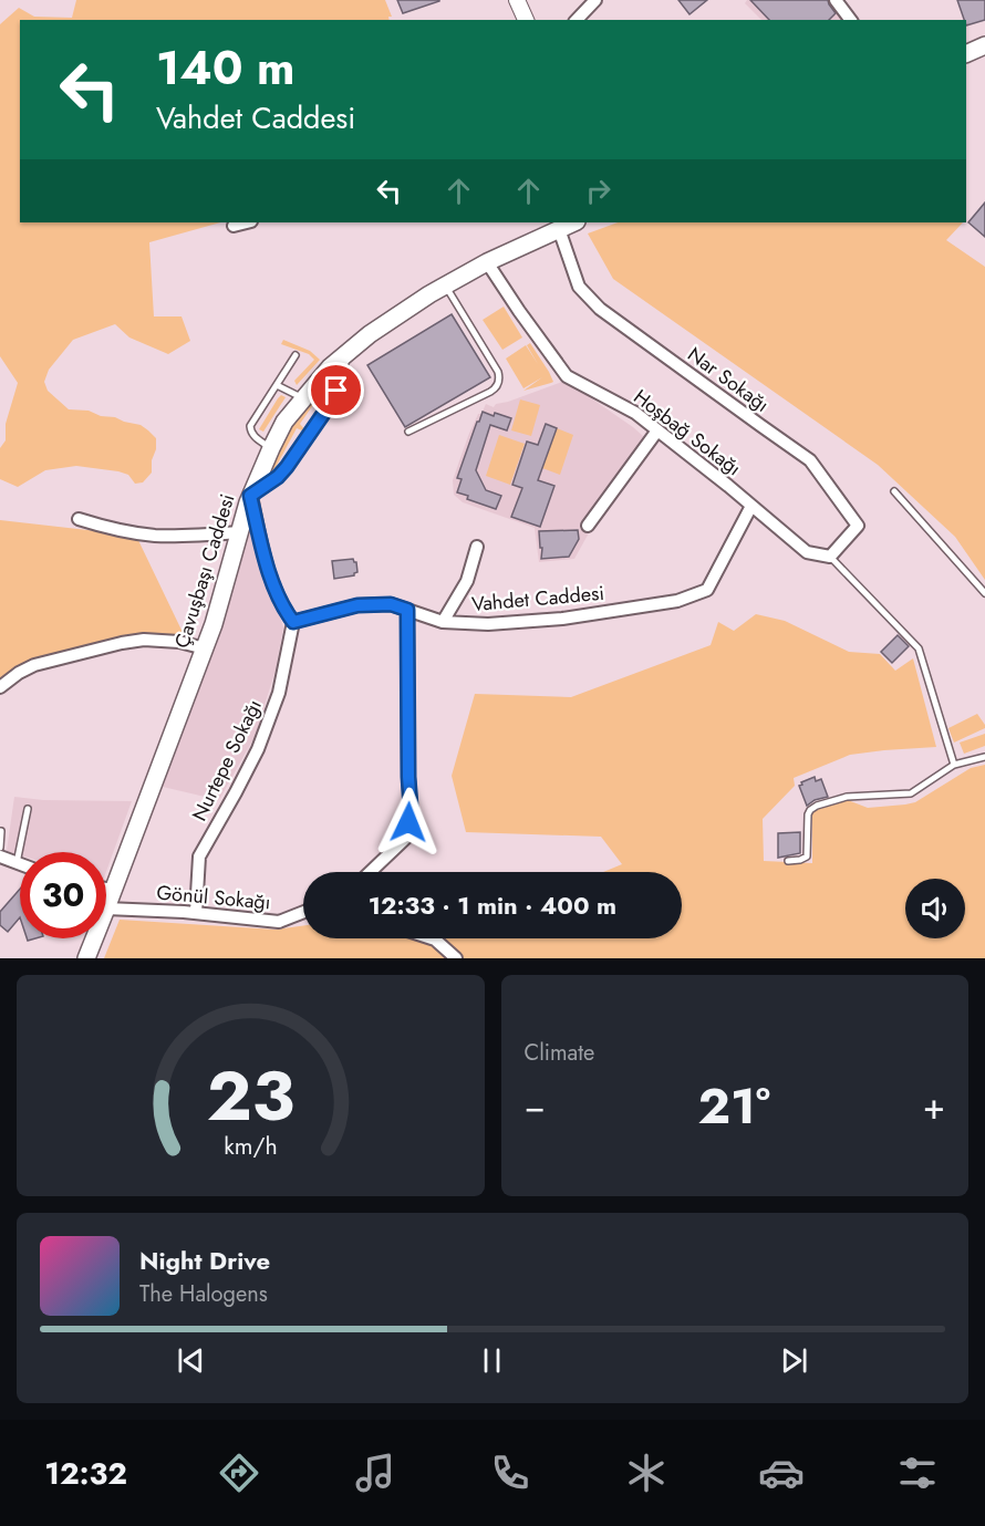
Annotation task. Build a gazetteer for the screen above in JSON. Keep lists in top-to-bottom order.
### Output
{
  "streets": {
    "main road": ["Çavuşbaşı Caddesi"],
    "street": [
      "Nar Sokağı",
      "Hoşbağ Sokağı",
      "Vahdet Caddesi",
      "Nurtepe Sokağı",
      "Gönül Sokağı"
    ]
  },
  "crossings": [
    ["Nar Sokağı", "Hoşbağ Sokağı"],
    ["Nar Sokağı", "Çavuşbaşı Caddesi"],
    ["Hoşbağ Sokağı", "Çavuşbaşı Caddesi"],
    ["Hoşbağ Sokağı", "Vahdet Caddesi"],
    ["Çavuşbaşı Caddesi", "Gönül Sokağı"],
    ["Vahdet Caddesi", "Nurtepe Sokağı"],
    ["Nurtepe Sokağı", "Gönül Sokağı"]
  ],
  "page": {
    "turn": ["140 m", "Vahdet Caddesi"],
    "limit": "30",
    "trip": "12:33 · 1 min · 400 m",
    "tile": "Climate",
    "heat": ["−", "21°", "+"],
    "song": ["Night Drive", "The Halogens"],
    "tabs": "12:32",
    "gauge": ["23", "km/h"]
  }
}
